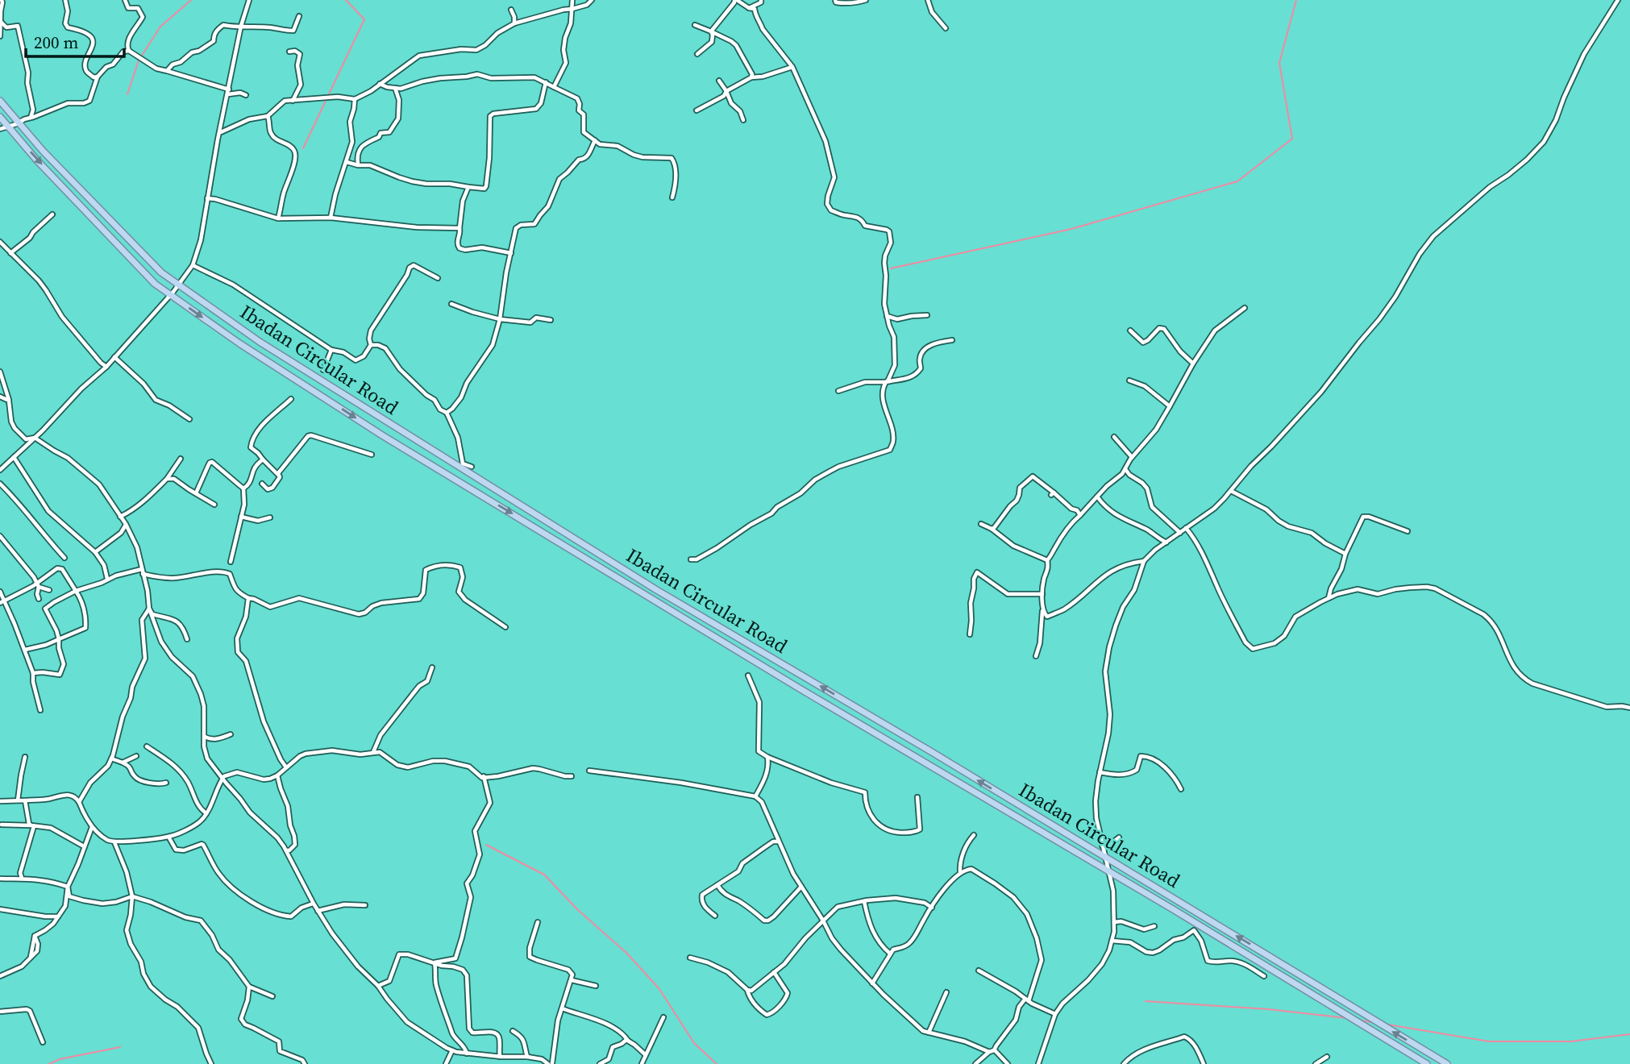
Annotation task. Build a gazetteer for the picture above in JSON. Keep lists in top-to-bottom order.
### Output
{
  "streets": {
    "highway": ["Ibadan Circular Road"]
  },
  "scale_bar": "200 m"
}
